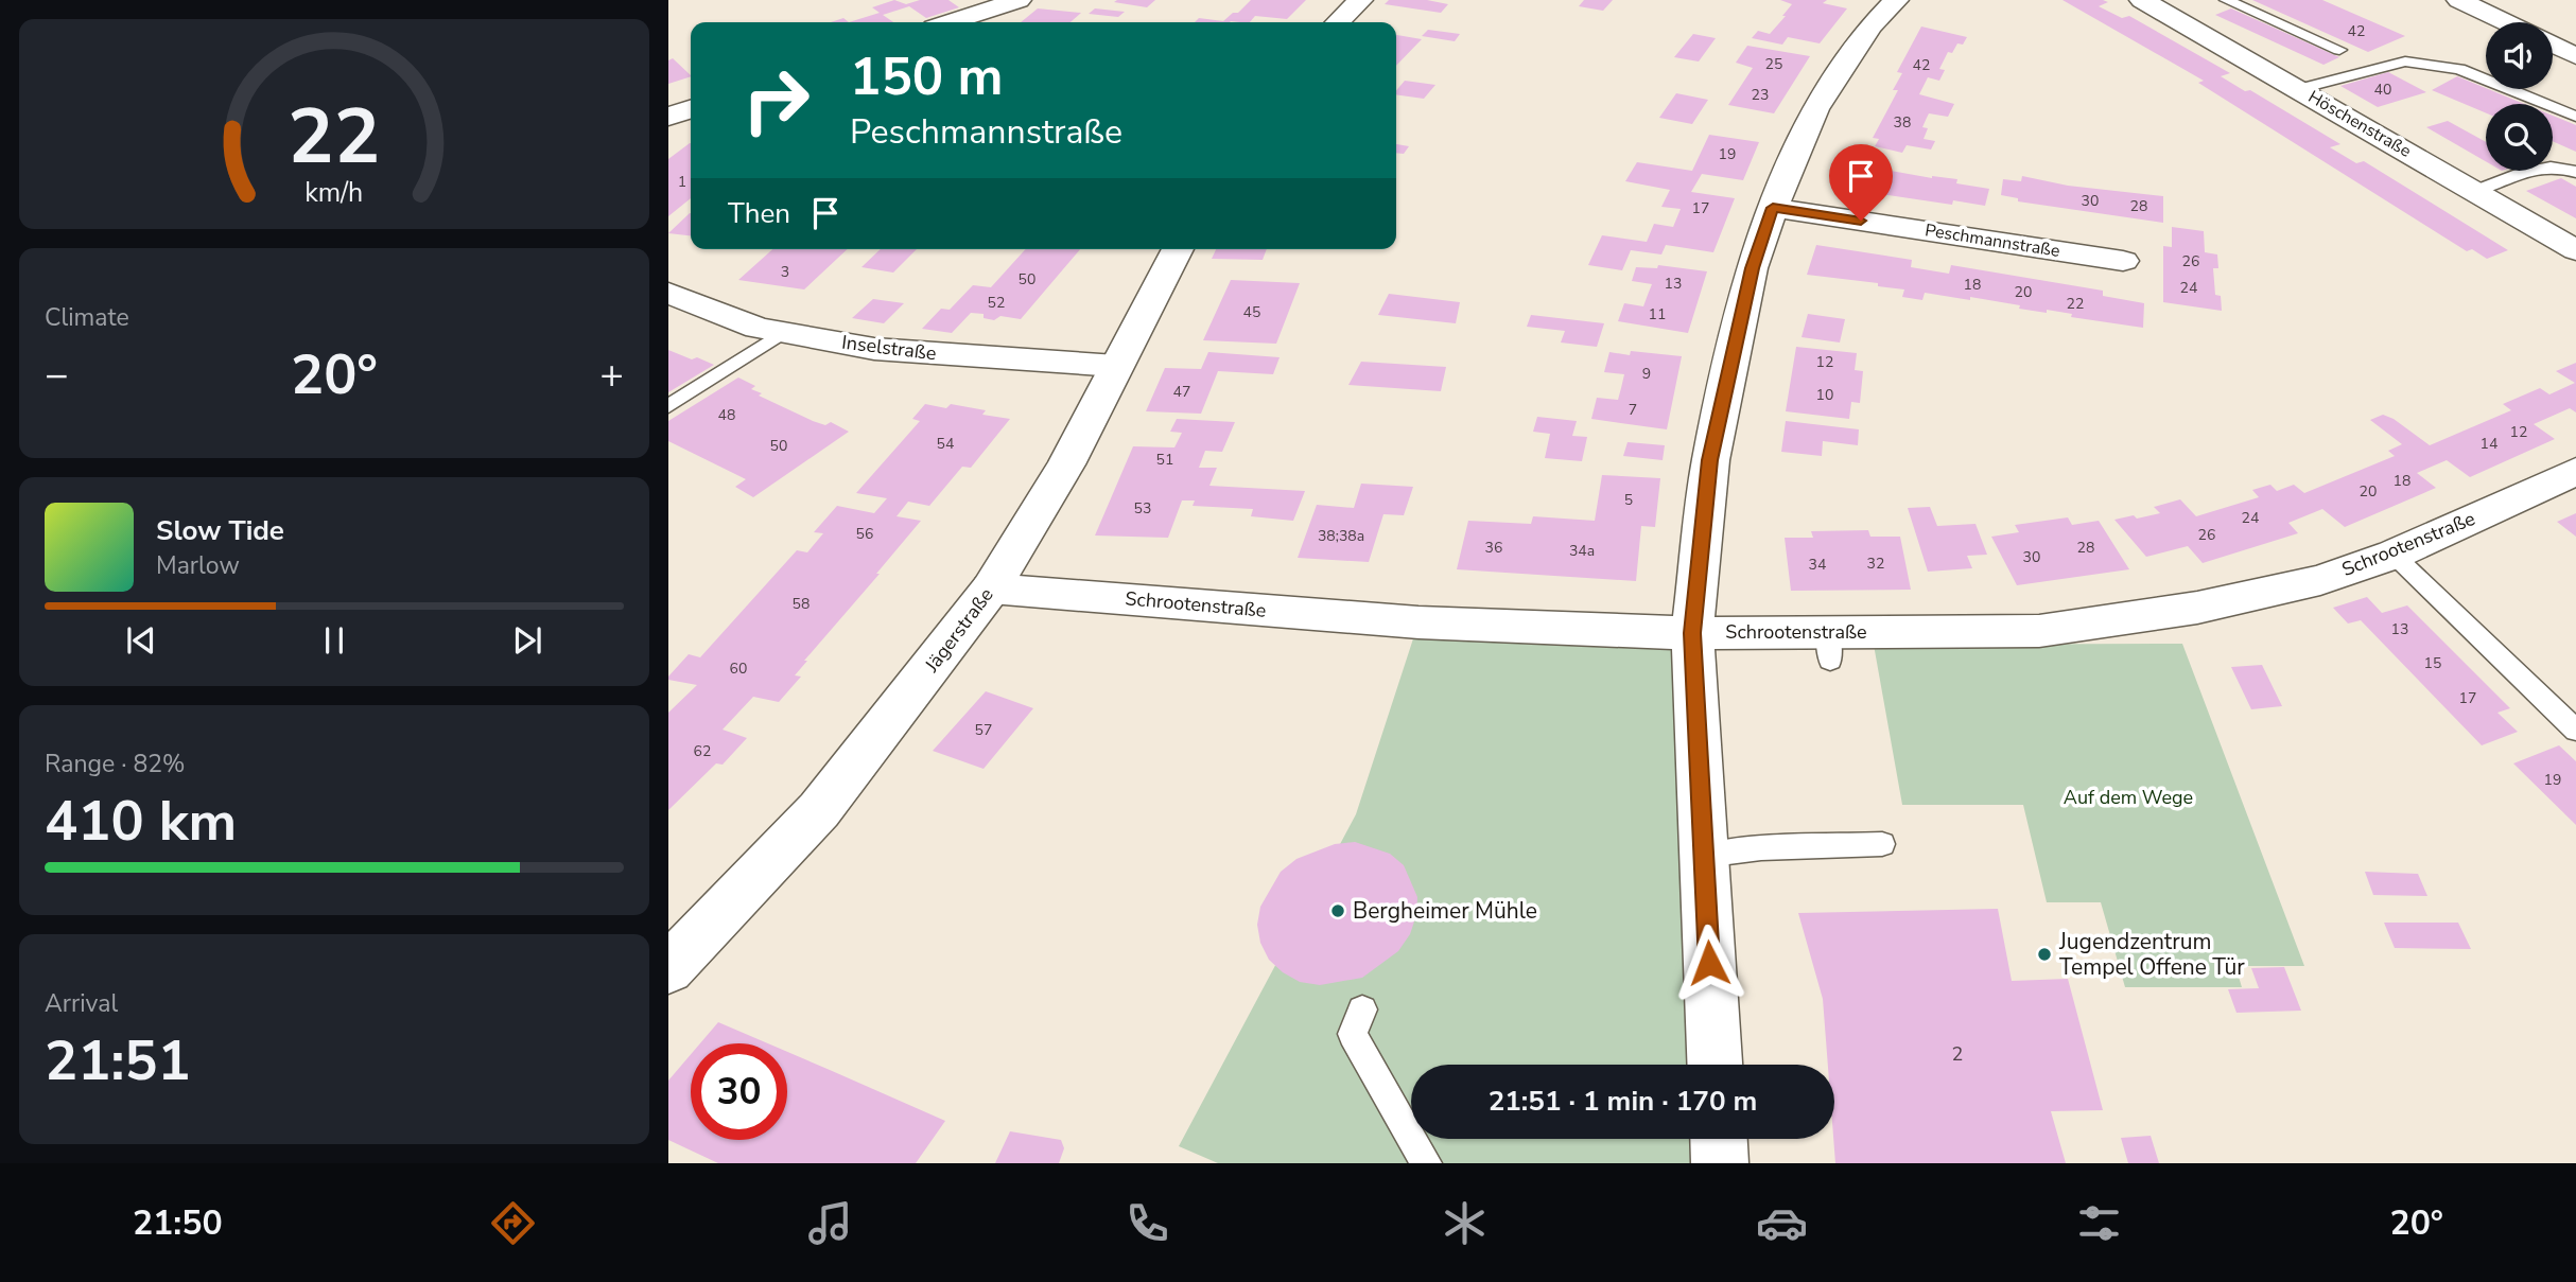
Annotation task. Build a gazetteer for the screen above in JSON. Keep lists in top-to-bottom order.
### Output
{
  "streets": {
    "street": [
      "Höschenstraße",
      "Peschmannstraße",
      "Inselstraße",
      "Schrootenstraße",
      "Jägerstraße"
    ]
  },
  "crossings": [
    ["Inselstraße", "Jägerstraße"],
    ["Schrootenstraße", "Jägerstraße"]
  ],
  "parks": ["Auf dem Wege"],
  "places": ["Bergheimer Mühle", "Jugendzentrum Tempel Offene Tür"],
  "house_numbers": [
    "42",
    "25",
    "42",
    "40",
    "23",
    "38",
    "19",
    "1",
    "30",
    "28",
    "17",
    "26",
    "3",
    "50",
    "13",
    "18",
    "24",
    "20",
    "52",
    "22",
    "45",
    "11",
    "12",
    "9",
    "47",
    "10",
    "7",
    "48",
    "12",
    "54",
    "14",
    "50",
    "51",
    "18",
    "20",
    "5",
    "53",
    "24",
    "56",
    "26",
    "38;38a",
    "36",
    "28",
    "34a",
    "30",
    "32",
    "34",
    "58",
    "13",
    "15",
    "60",
    "17",
    "57",
    "62",
    "19",
    "2"
  ],
  "page": {
    "turn": ["150 m", "Peschmannstraße"],
    "then": "Then",
    "tile": [
      "Climate",
      ["Range · 82%", "410 km"],
      ["Arrival", "21:51"]
    ],
    "heat": ["−", "20°", "+"],
    "song": ["Slow Tide", "Marlow"],
    "limit": "30",
    "trip": "21:51 · 1 min · 170 m",
    "tabs": ["21:50", "20°"],
    "gauge": ["22", "km/h"]
  }
}
